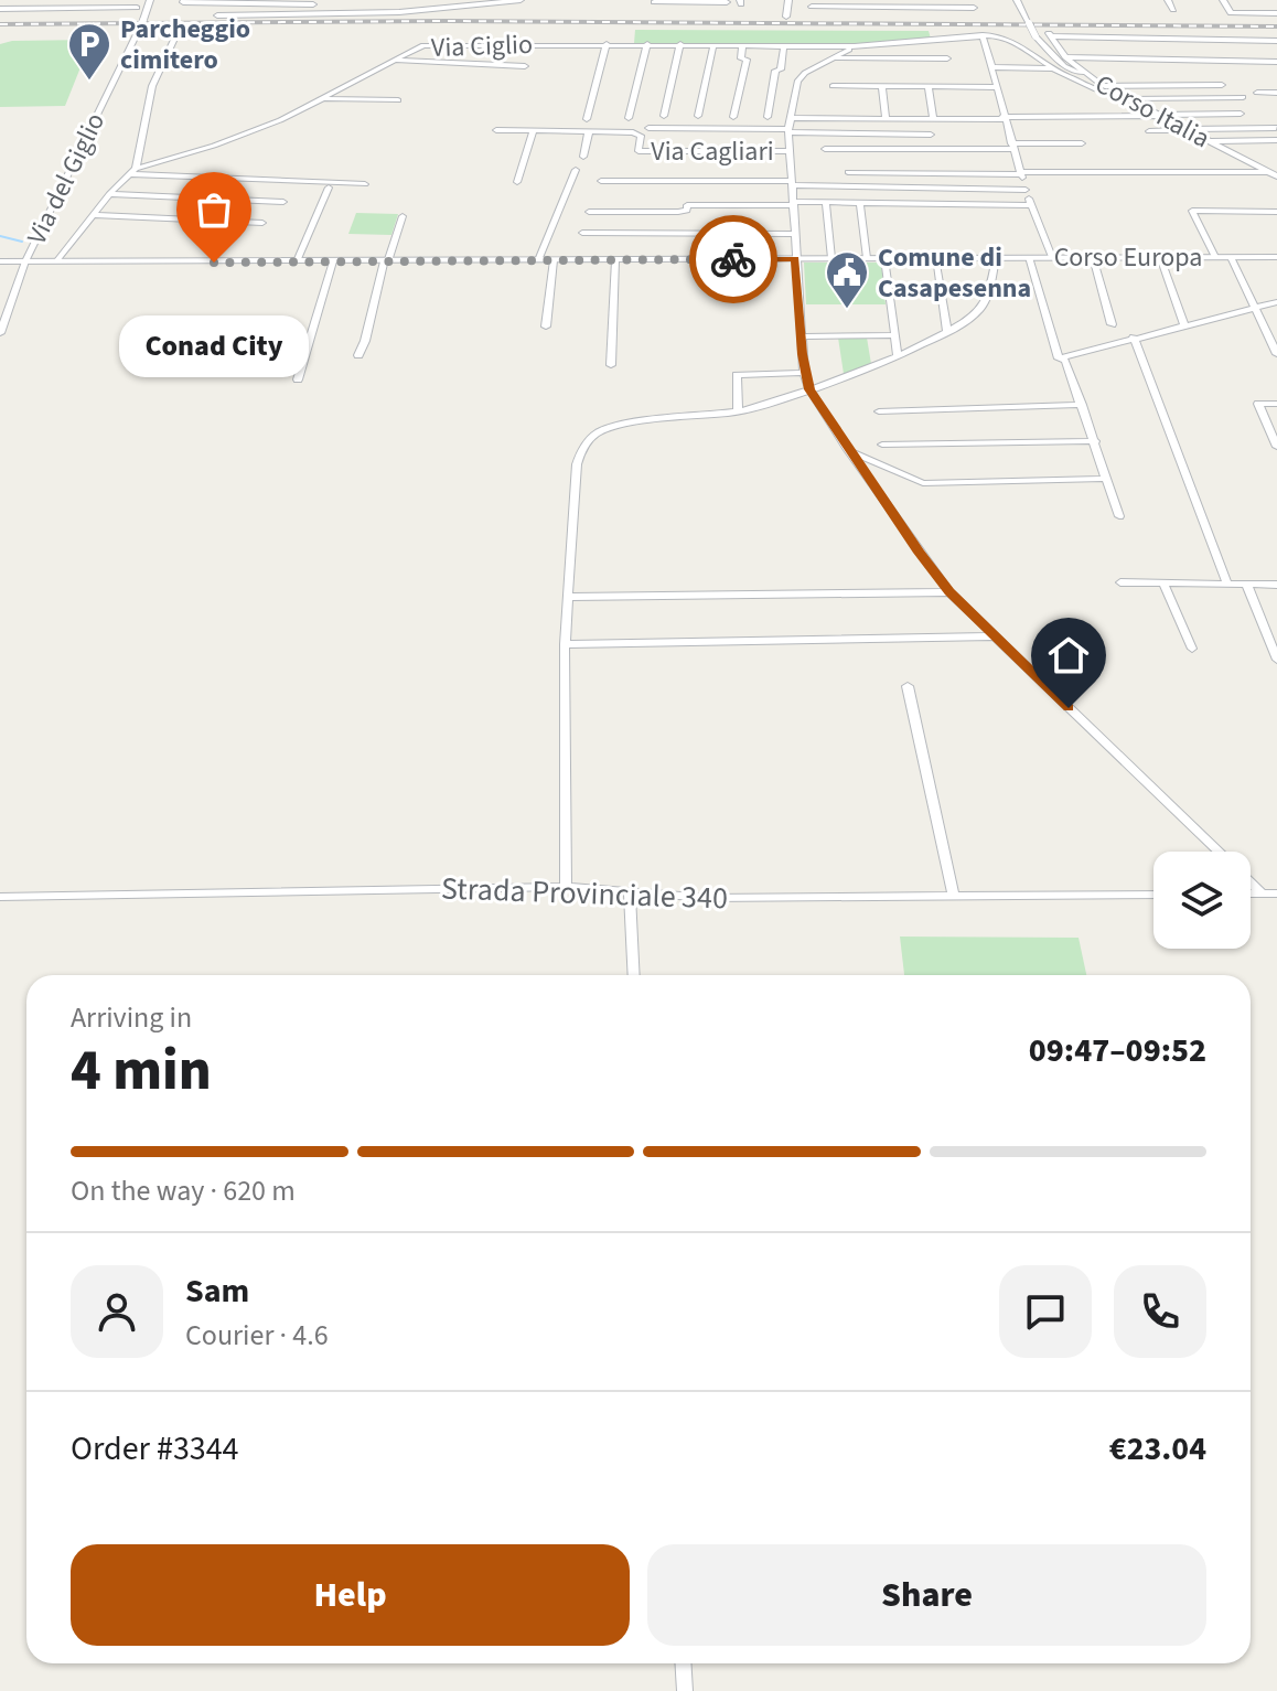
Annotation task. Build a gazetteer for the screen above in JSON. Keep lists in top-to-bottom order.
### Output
{
  "streets": {
    "street": [
      "Via Ciglio",
      "Corso Italia",
      "Via Cagliari",
      "Via del Giglio",
      "Corso Europa",
      "Strada Provinciale 340"
    ]
  },
  "crossings": [
    ["Via Ciglio", "Corso Europa"],
    ["Via del Giglio", "Corso Europa"]
  ],
  "places": {
    "parking": ["Parcheggio cimitero"],
    "other": ["Conad City"],
    "public building": ["Comune di Casapesenna"]
  },
  "page": {
    "bubble": "Conad City",
    "heading": ["4 min", "Arriving in", "09:47–09:52"],
    "panel": [
      "Sam",
      "Courier · 4.6",
      "Order #3344",
      "€23.04"
    ],
    "bar": "On the way · 620 m",
    "buttons": ["Help", "Share"]
  }
}
